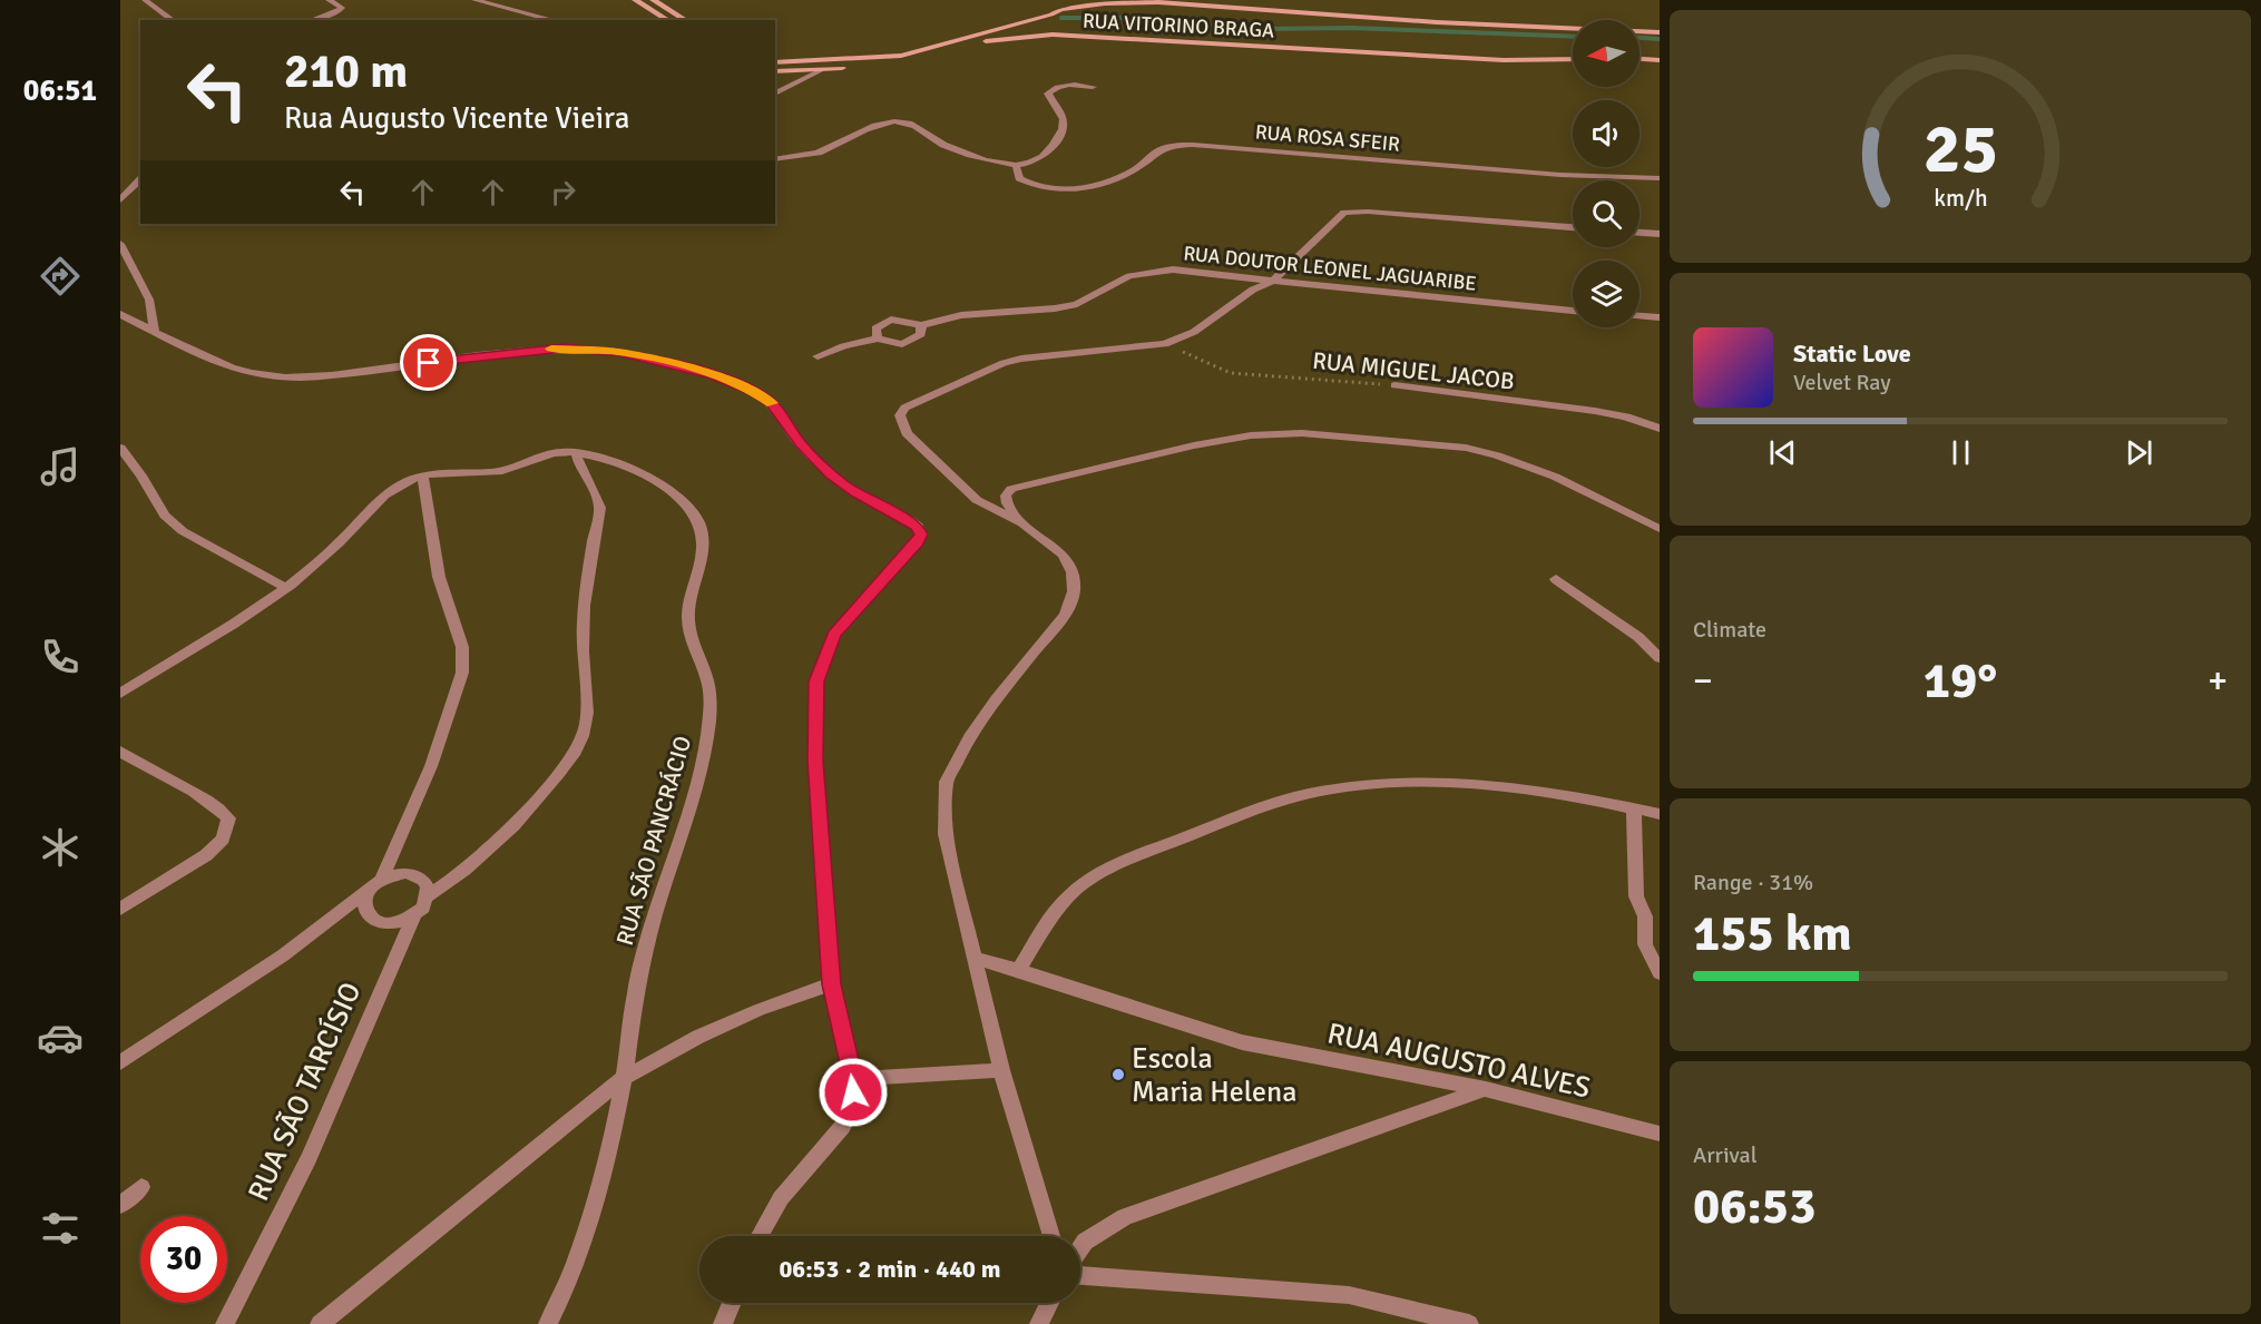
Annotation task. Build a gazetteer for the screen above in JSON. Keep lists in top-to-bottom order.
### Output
{
  "streets": {
    "main road": ["RUA VITORINO BRAGA"],
    "street": [
      "RUA ROSA SFEIR",
      "RUA DOUTOR LEONEL JAGUARIBE",
      "RUA MIGUEL JACOB",
      "RUA SÃO PANCRÁCIO",
      "RUA AUGUSTO ALVES",
      "RUA SÃO TARCÍSIO"
    ]
  },
  "places": ["Escola Maria Helena"],
  "north": "left",
  "page": {
    "tabs": "06:51",
    "turn": ["210 m", "Rua Augusto Vicente Vieira"],
    "song": ["Static Love", "Velvet Ray"],
    "tile": [
      "Climate",
      ["Range · 31%", "155 km"],
      ["Arrival", "06:53"]
    ],
    "heat": ["−", "19°", "+"],
    "limit": "30",
    "trip": "06:53 · 2 min · 440 m",
    "gauge": ["25", "km/h"]
  }
}
